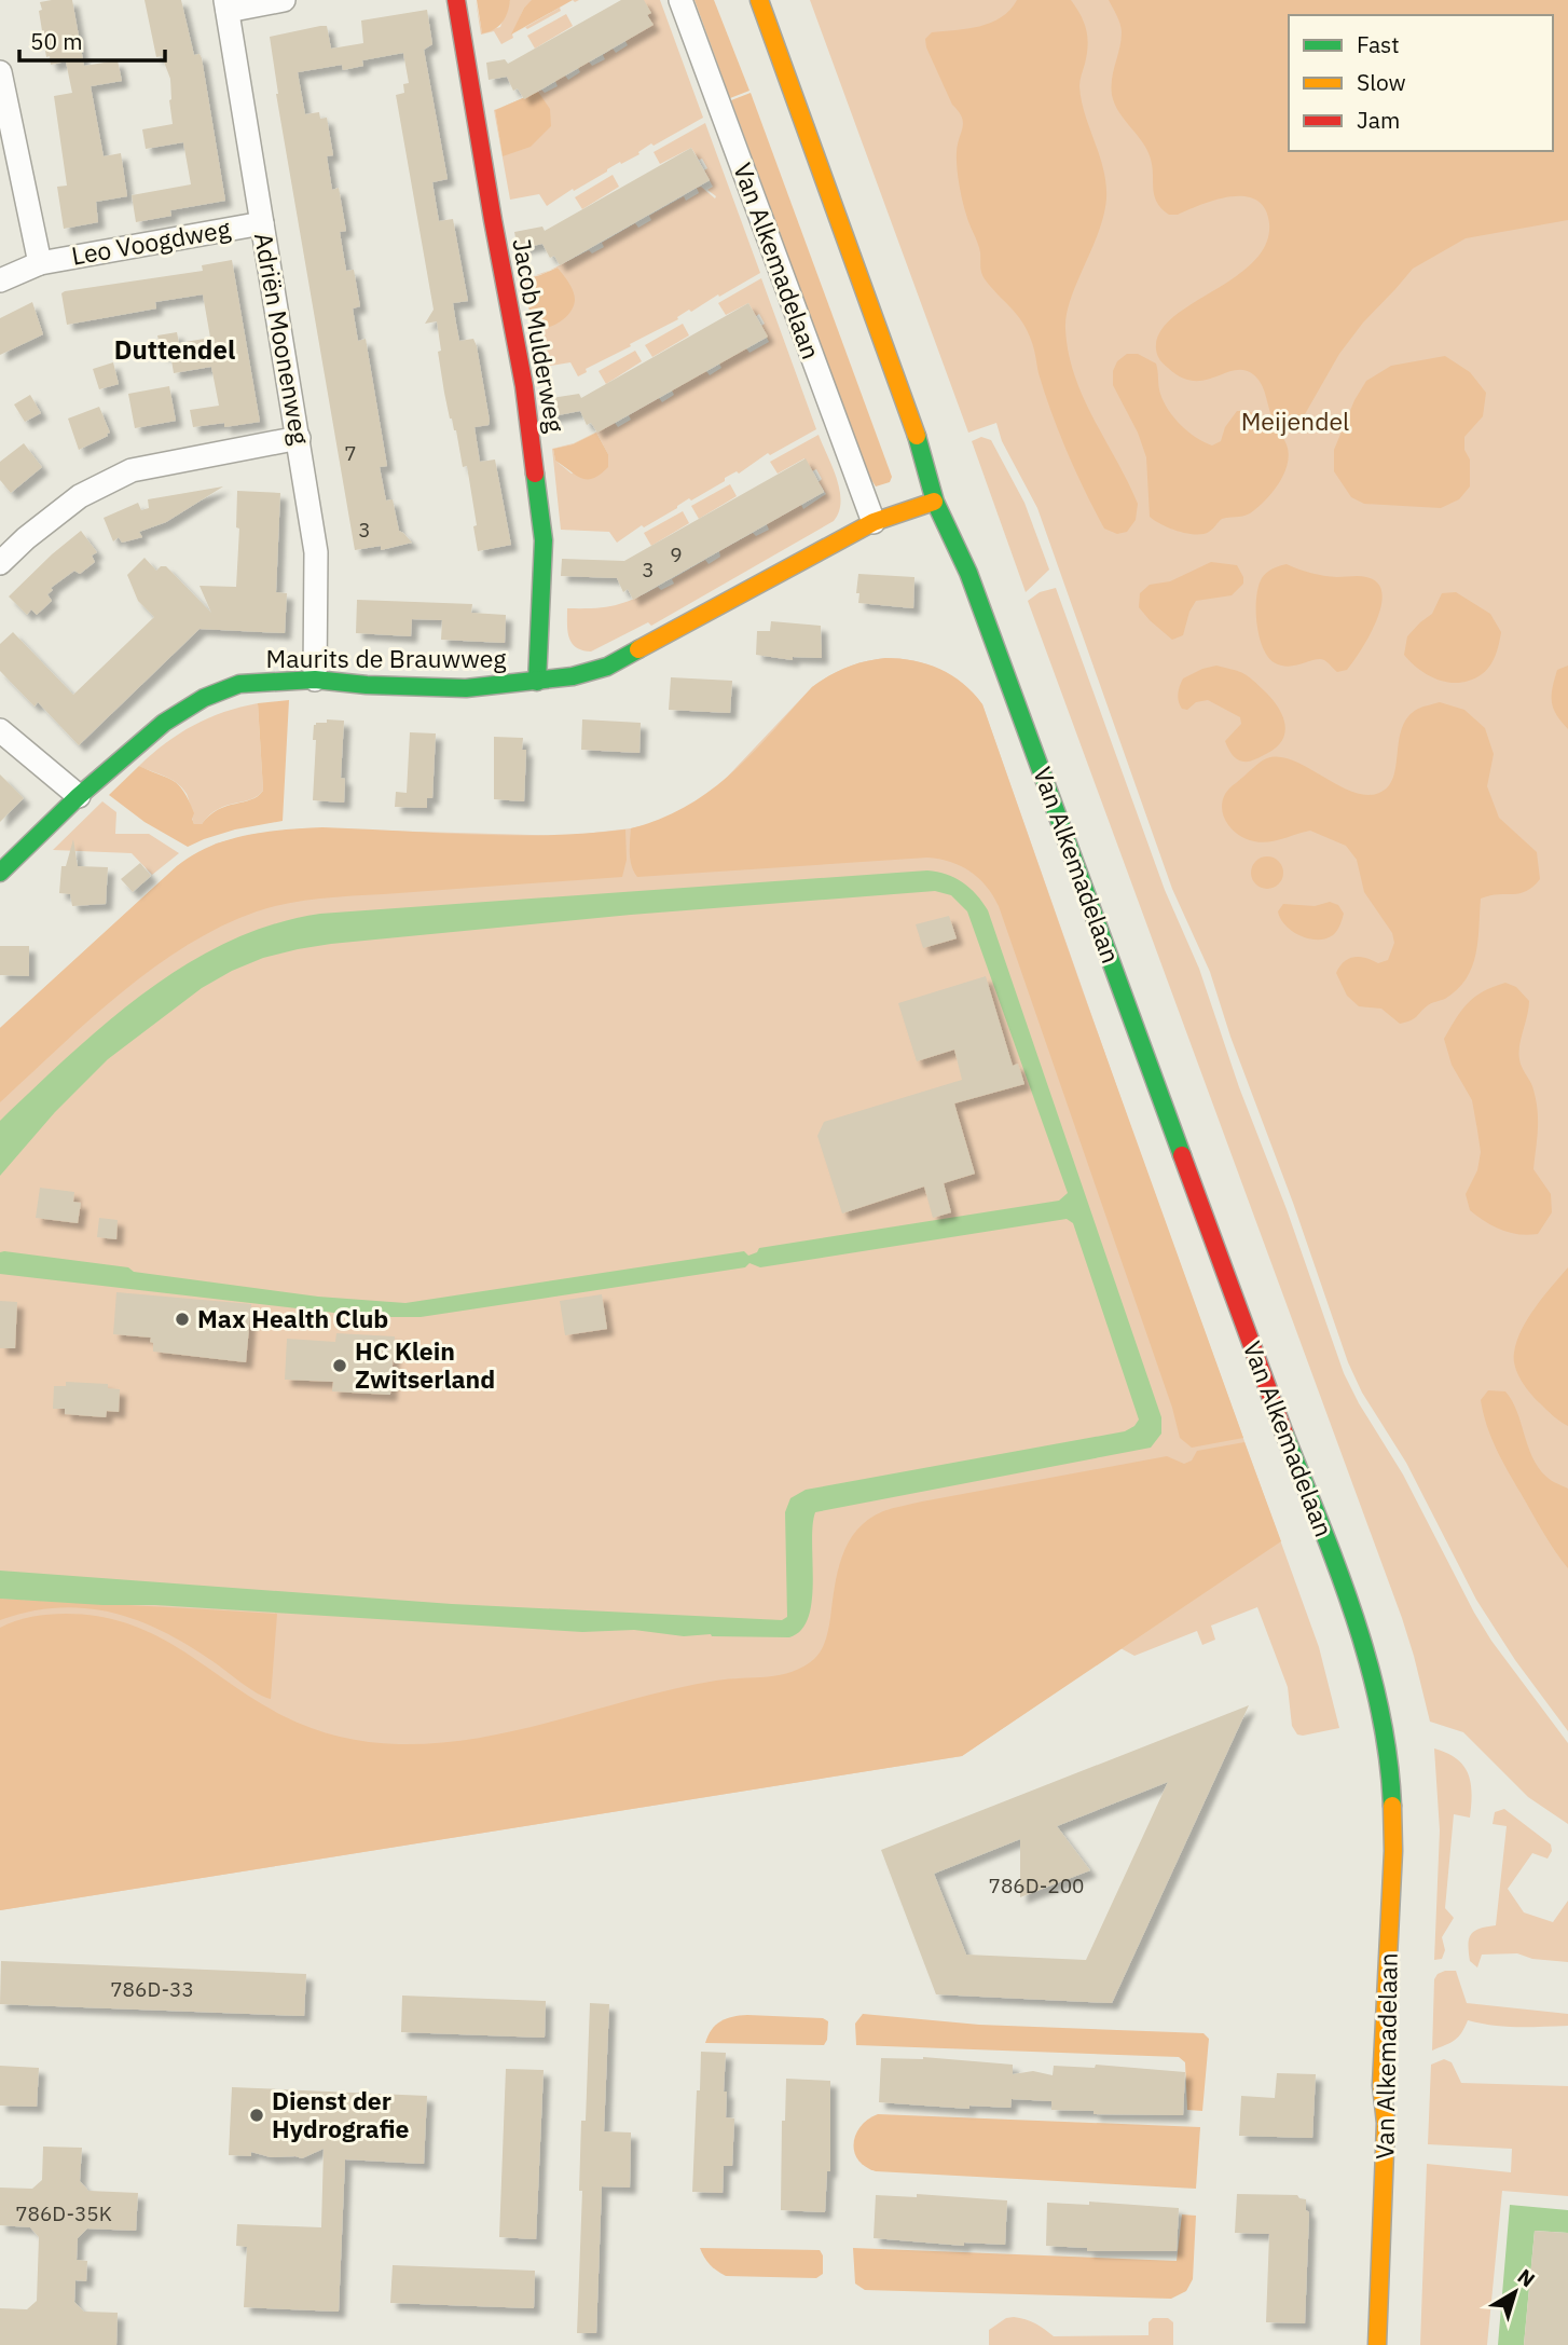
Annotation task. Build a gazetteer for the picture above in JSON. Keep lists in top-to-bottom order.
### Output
{
  "streets": {
    "main road": ["Van Alkemadelaan", "Jacob Mulderweg", "Maurits de Brauwweg"],
    "street": ["Leo Voogdweg", "Adriën Moonenweg"]
  },
  "crossings": [
    ["Leo Voogdweg", "Adriën Moonenweg"],
    ["Van Alkemadelaan", "Maurits de Brauwweg"],
    ["Jacob Mulderweg", "Maurits de Brauwweg"],
    ["Adriën Moonenweg", "Maurits de Brauwweg"]
  ],
  "districts": ["Duttendel"],
  "parks": ["Meijendel"],
  "places": ["Max Health Club", "HC Klein Zwitserland", "Dienst der Hydrografie"],
  "house_numbers": [
    "7",
    "3",
    "9",
    "3",
    "786D-200",
    "786D-33",
    "786D-35K"
  ],
  "legend": ["Fast", "Slow", "Jam"],
  "scale_bar": "50 m",
  "north": "top right"
}
